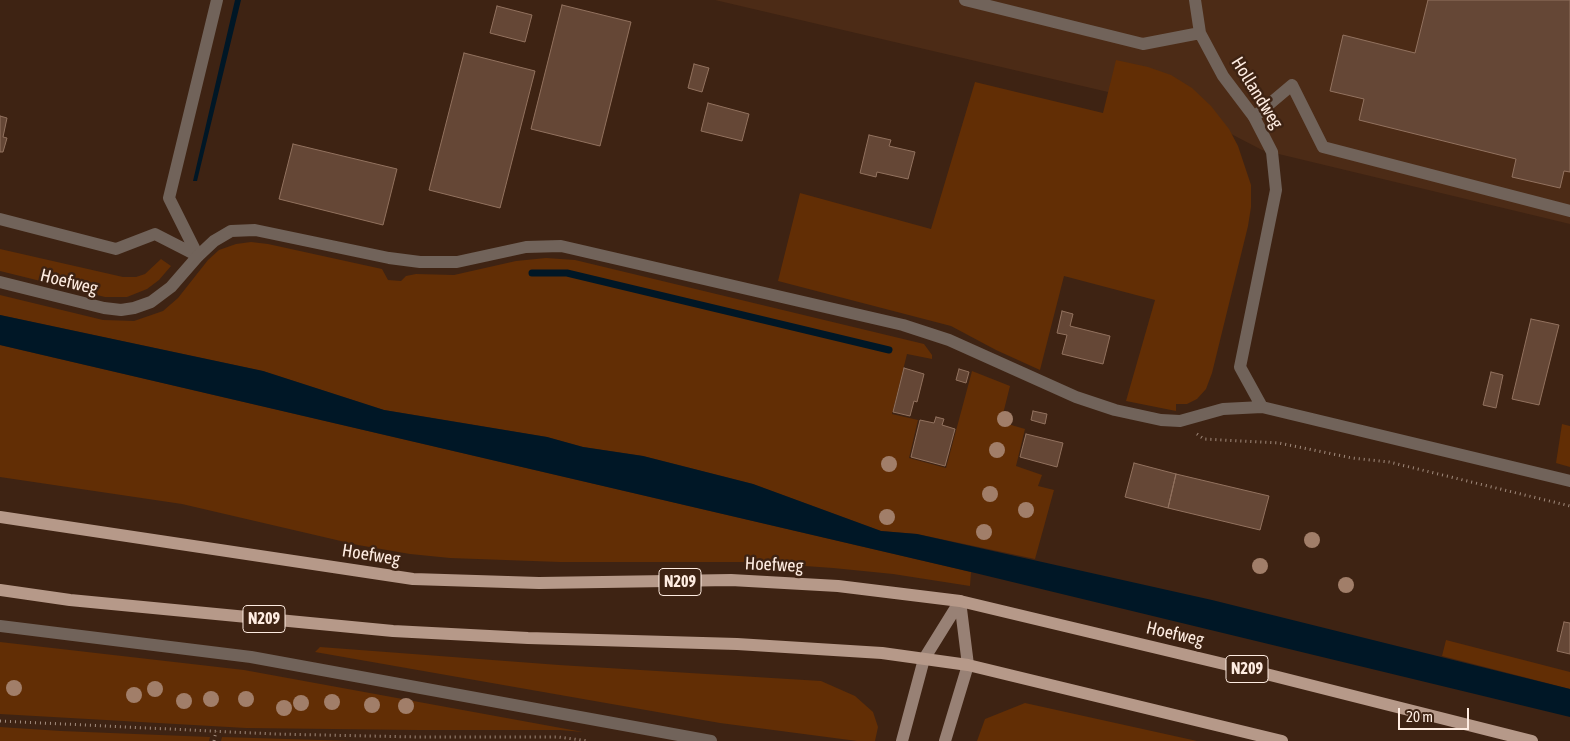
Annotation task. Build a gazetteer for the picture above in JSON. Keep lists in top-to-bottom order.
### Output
{
  "streets": {
    "main road": ["Hoefweg", "N209"],
    "street": ["Hollandweg"]
  },
  "crossings": [
    ["Hollandweg", "Hoefweg"]
  ],
  "scale_bar": "20 m"
}
